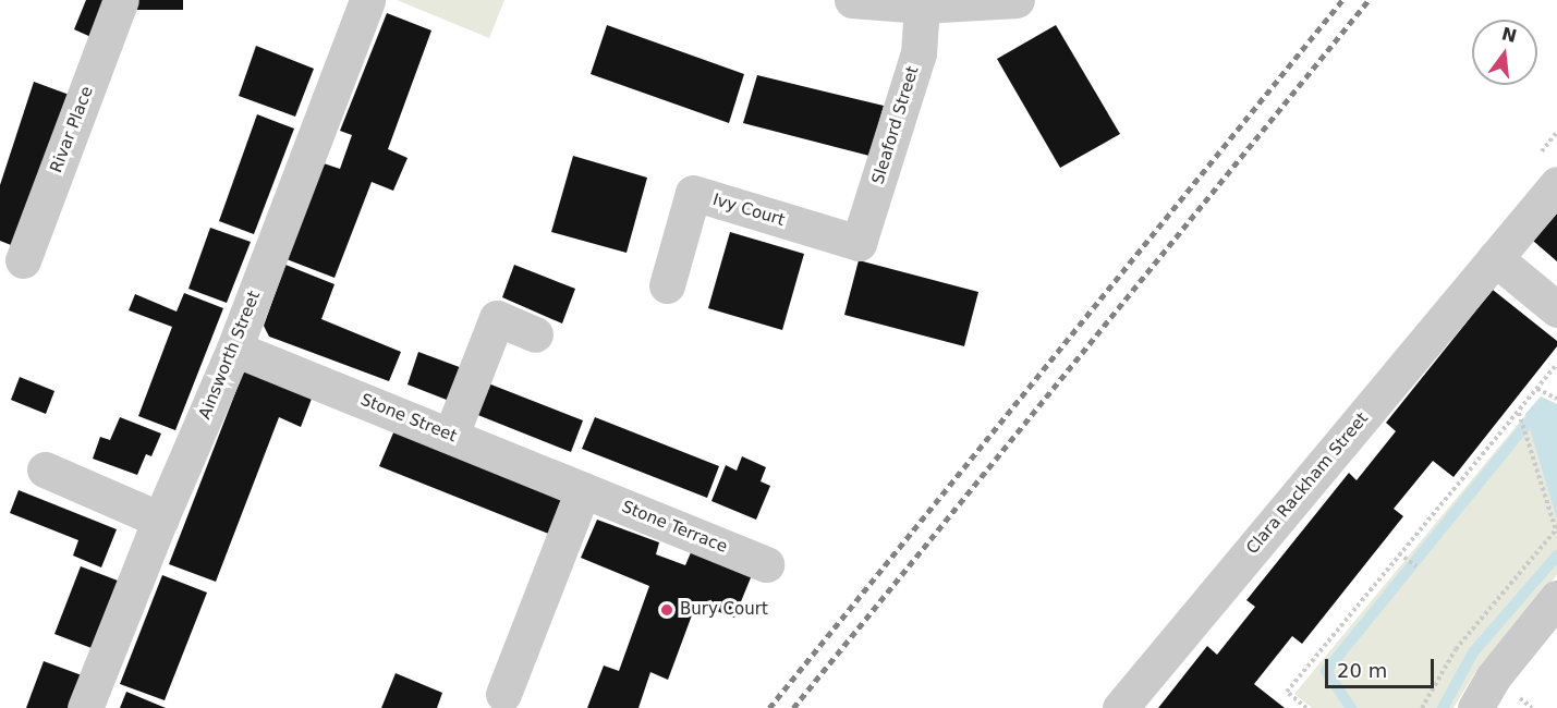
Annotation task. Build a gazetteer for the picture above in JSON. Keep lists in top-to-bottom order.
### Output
{
  "streets": {
    "street": [
      "Sleaford Street",
      "Rivar Place",
      "Ivy Court",
      "Ainsworth Street",
      "Stone Street",
      "Clara Rackham Street",
      "Stone Terrace"
    ]
  },
  "crossings": [
    ["Sleaford Street", "Ivy Court"],
    ["Ainsworth Street", "Stone Street"],
    ["Stone Street", "Stone Terrace"]
  ],
  "places": ["Bury Court"],
  "scale_bar": "20 m",
  "north": "top"
}
